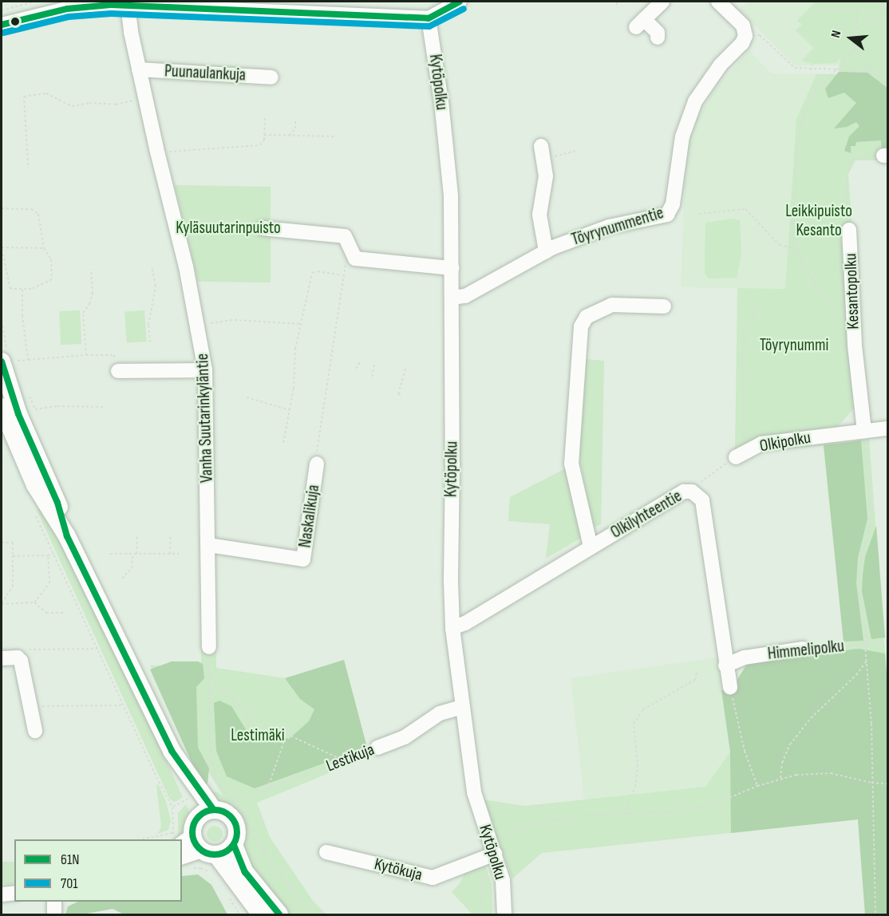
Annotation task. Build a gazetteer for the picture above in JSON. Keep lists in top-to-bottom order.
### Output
{
  "streets": {
    "street": [
      "Puunaulankuja",
      "Kytöpolku",
      "Töyrynummentie",
      "Kesantopolku",
      "Vanha Suutarinkyläntie",
      "Olkipolku",
      "Olkilyhteentie",
      "Naskalikuja",
      "Himmelipolku",
      "Lestikuja",
      "Kytökuja"
    ]
  },
  "crossings": [
    ["Puunaulankuja", "Vanha Suutarinkyläntie"],
    ["Kytöpolku", "Töyrynummentie"],
    ["Kytöpolku", "Olkilyhteentie"],
    ["Kytöpolku", "Lestikuja"],
    ["Kytöpolku", "Kytökuja"],
    ["Kesantopolku", "Olkipolku"],
    ["Vanha Suutarinkyläntie", "Naskalikuja"],
    ["Olkilyhteentie", "Himmelipolku"]
  ],
  "parks": [
    "Leikkipuisto Kesanto",
    "Kyläsuutarinpuisto",
    "Töyrynummi",
    "Lestimäki"
  ],
  "lines": ["transit line 61N", "transit line 701"],
  "legend": ["61N", "701"],
  "north": "left"
}
